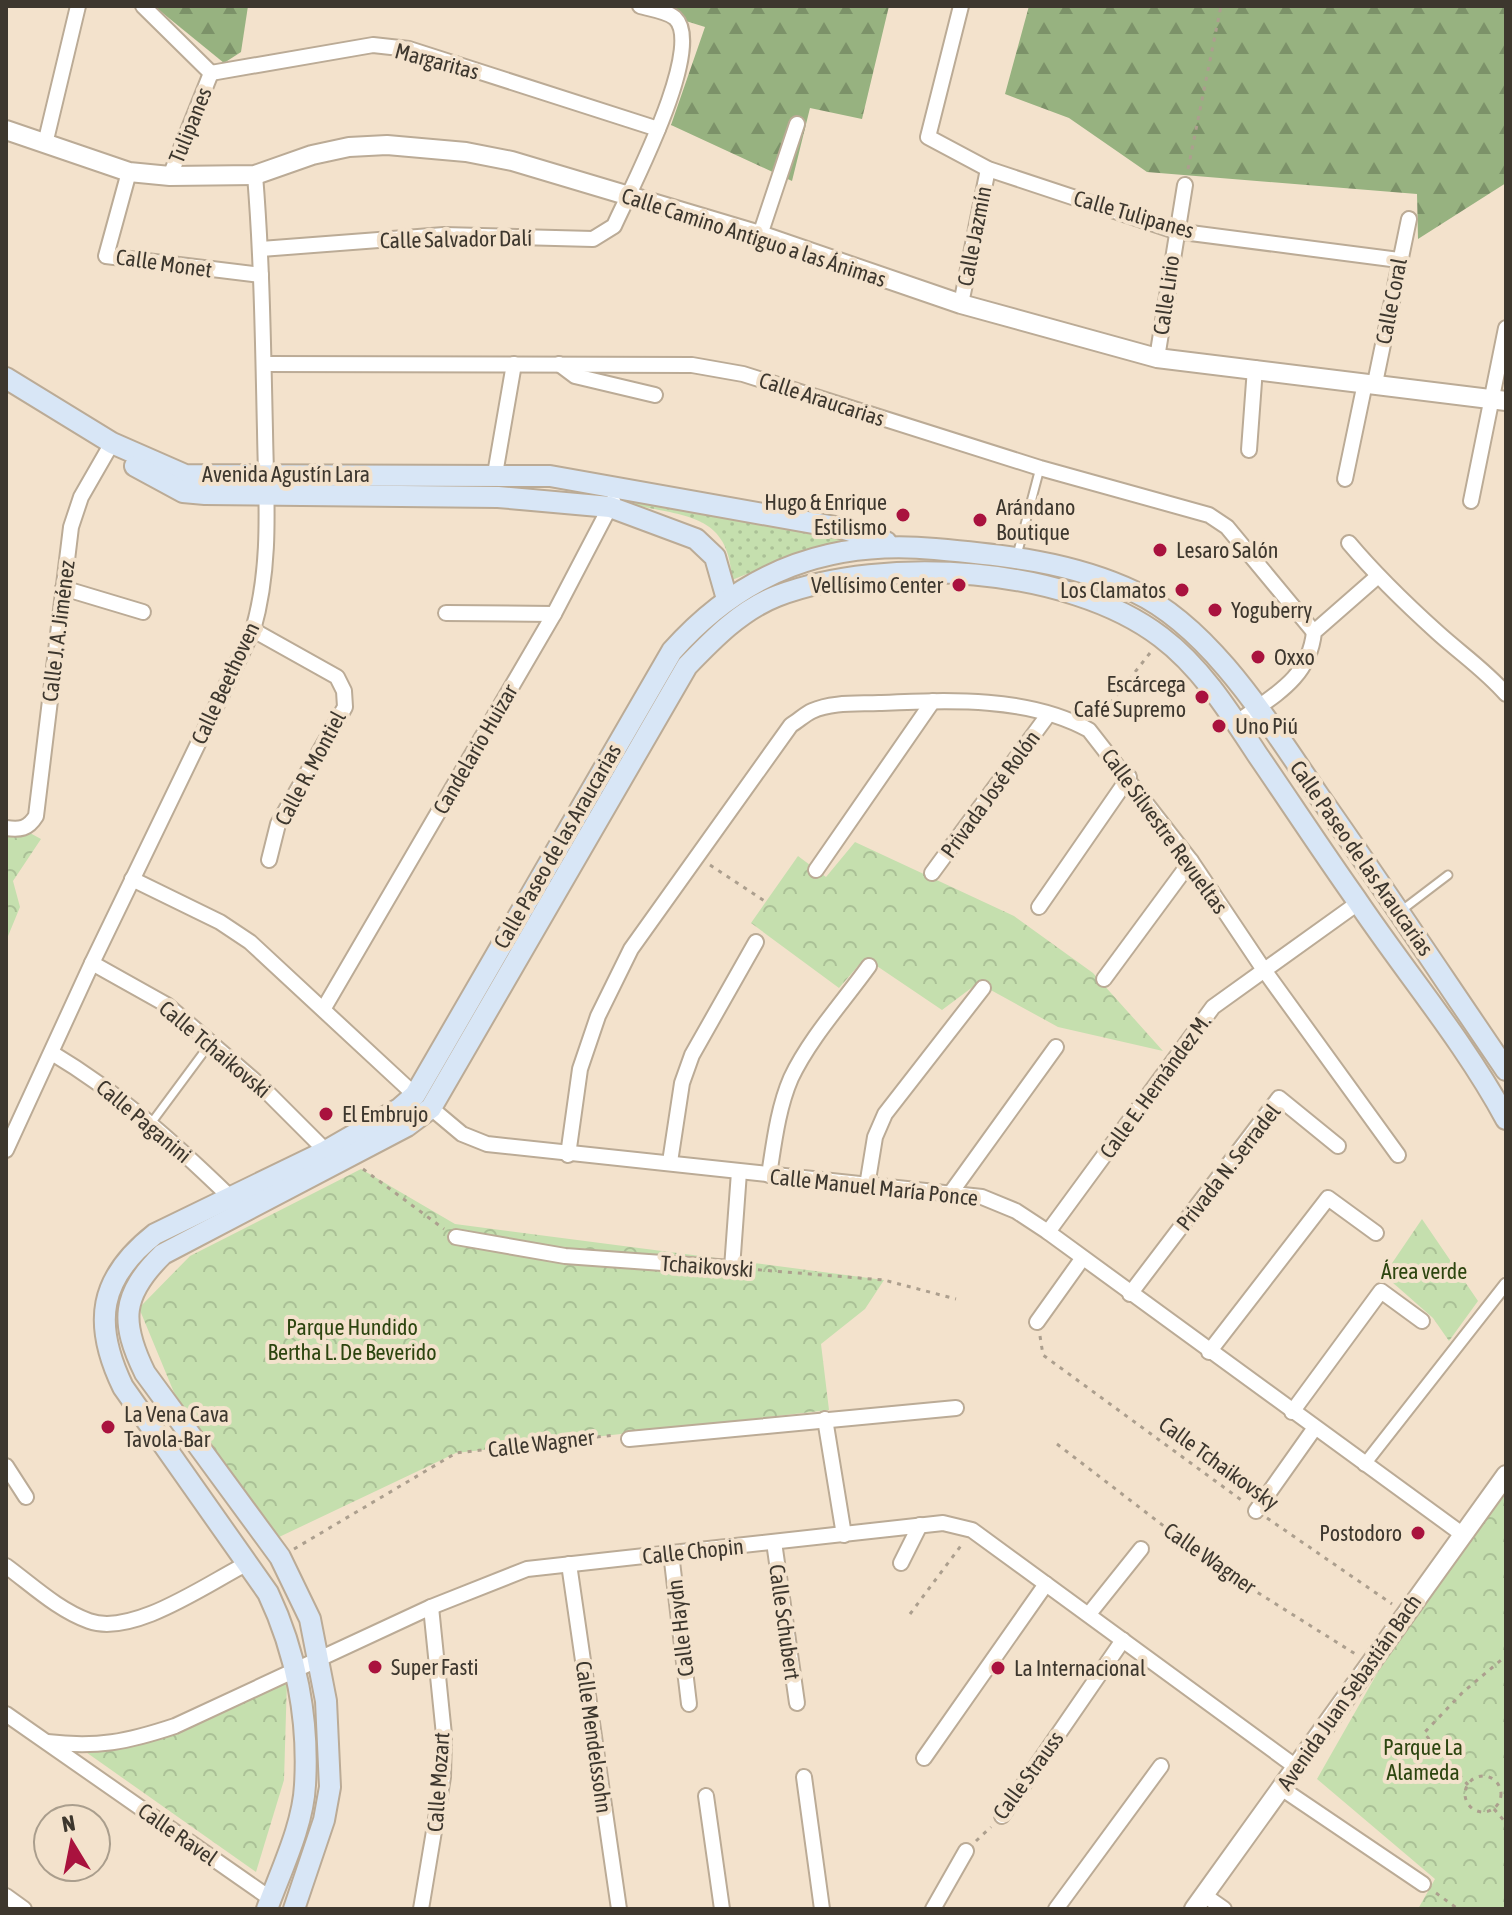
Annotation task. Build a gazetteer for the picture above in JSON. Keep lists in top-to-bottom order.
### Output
{
  "streets": {
    "main road": ["Avenida Agustín Lara", "Calle Paseo de las Araucarias"],
    "street": [
      "Margaritas",
      "Tulipanes",
      "Calle Tulipanes",
      "Calle Jazmín",
      "Calle Camino Antiguo a las Ánimas",
      "Calle Salvador Dalí",
      "Calle Monet",
      "Calle Lirio",
      "Calle Coral",
      "Calle Araucarias",
      "Calle J. A. Jiménez",
      "Calle Beethoven",
      "Candelario Huizar",
      "Calle R. Montiel",
      "Privada José Rolón",
      "Calle Silvestre Revueltas",
      "Calle Tchaikovski",
      "Calle E. Hernández M.",
      "Calle Paganini",
      "Privada N. Serradel",
      "Calle Manuel María Ponce",
      "Tchaikovski",
      "Calle Chopin",
      "Calle Schubert",
      "Calle Haydn",
      "Avenida Juan Sebastián Bach",
      "Calle Mendelssohn",
      "Calle Strauss",
      "Calle Mozart",
      "Calle Ravel"
    ],
    "path": ["Calle Wagner", "Calle Tchaikovsky"]
  },
  "crossings": [
    ["Margaritas", "Tulipanes"],
    ["Margaritas", "Calle Salvador Dalí"],
    ["Tulipanes", "Calle Camino Antiguo a las Ánimas"],
    ["Calle Tulipanes", "Calle Jazmín"],
    ["Calle Tulipanes", "Calle Lirio"],
    ["Calle Tulipanes", "Calle Coral"],
    ["Calle Jazmín", "Calle Camino Antiguo a las Ánimas"],
    ["Calle Camino Antiguo a las Ánimas", "Calle Salvador Dalí"],
    ["Calle Camino Antiguo a las Ánimas", "Calle Monet"],
    ["Calle Camino Antiguo a las Ánimas", "Calle Lirio"],
    ["Calle Camino Antiguo a las Ánimas", "Calle Coral"],
    ["Calle Camino Antiguo a las Ánimas", "Calle Beethoven"],
    ["Calle Salvador Dalí", "Calle Beethoven"],
    ["Calle Monet", "Calle Beethoven"],
    ["Calle Araucarias", "Calle Beethoven"],
    ["Avenida Agustín Lara", "Calle J. A. Jiménez"],
    ["Avenida Agustín Lara", "Calle Beethoven"],
    ["Avenida Agustín Lara", "Candelario Huizar"],
    ["Avenida Agustín Lara", "Calle Paseo de las Araucarias"],
    ["Calle Beethoven", "Calle R. Montiel"],
    ["Calle Beethoven", "Calle Tchaikovski"],
    ["Calle Beethoven", "Calle Paganini"],
    ["Calle Beethoven", "Calle Manuel María Ponce"],
    ["Candelario Huizar", "Calle Manuel María Ponce"],
    ["Privada José Rolón", "Calle Silvestre Revueltas"],
    ["Calle Silvestre Revueltas", "Calle E. Hernández M."],
    ["Calle Silvestre Revueltas", "Calle Manuel María Ponce"],
    ["Calle Paseo de las Araucarias", "Calle Tchaikovski"],
    ["Calle Paseo de las Araucarias", "Calle E. Hernández M."],
    ["Calle Paseo de las Araucarias", "Calle Paganini"],
    ["Calle Paseo de las Araucarias", "Calle Manuel María Ponce"],
    ["Calle Paseo de las Araucarias", "Calle Wagner"],
    ["Calle Paseo de las Araucarias", "Calle Chopin"],
    ["Calle Paseo de las Araucarias", "Calle Ravel"],
    ["Calle E. Hernández M.", "Calle Manuel María Ponce"],
    ["Privada N. Serradel", "Calle Manuel María Ponce"],
    ["Calle Manuel María Ponce", "Avenida Juan Sebastián Bach"],
    ["Calle Wagner", "Avenida Juan Sebastián Bach"],
    ["Calle Tchaikovsky", "Avenida Juan Sebastián Bach"],
    ["Calle Chopin", "Calle Schubert"],
    ["Calle Chopin", "Calle Haydn"],
    ["Calle Chopin", "Avenida Juan Sebastián Bach"],
    ["Calle Chopin", "Calle Mendelssohn"],
    ["Calle Chopin", "Calle Strauss"],
    ["Calle Chopin", "Calle Mozart"],
    ["Calle Chopin", "Calle Ravel"]
  ],
  "parks": ["Área verde", "Parque Hundido Bertha L. De Beverido", "Parque La Alameda"],
  "places": [
    "Hugo & Enrique Estilismo",
    "Arándano Boutique",
    "Lesaro Salón",
    "Vellísimo Center",
    "Los Clamatos",
    "Yoguberry",
    "Oxxo",
    "Escárcega Café Supremo",
    "Uno Piú",
    "El Embrujo",
    "La Vena Cava Tavola-Bar",
    "Postodoro",
    "Super Fasti",
    "La Internacional"
  ],
  "north": "top"
}
